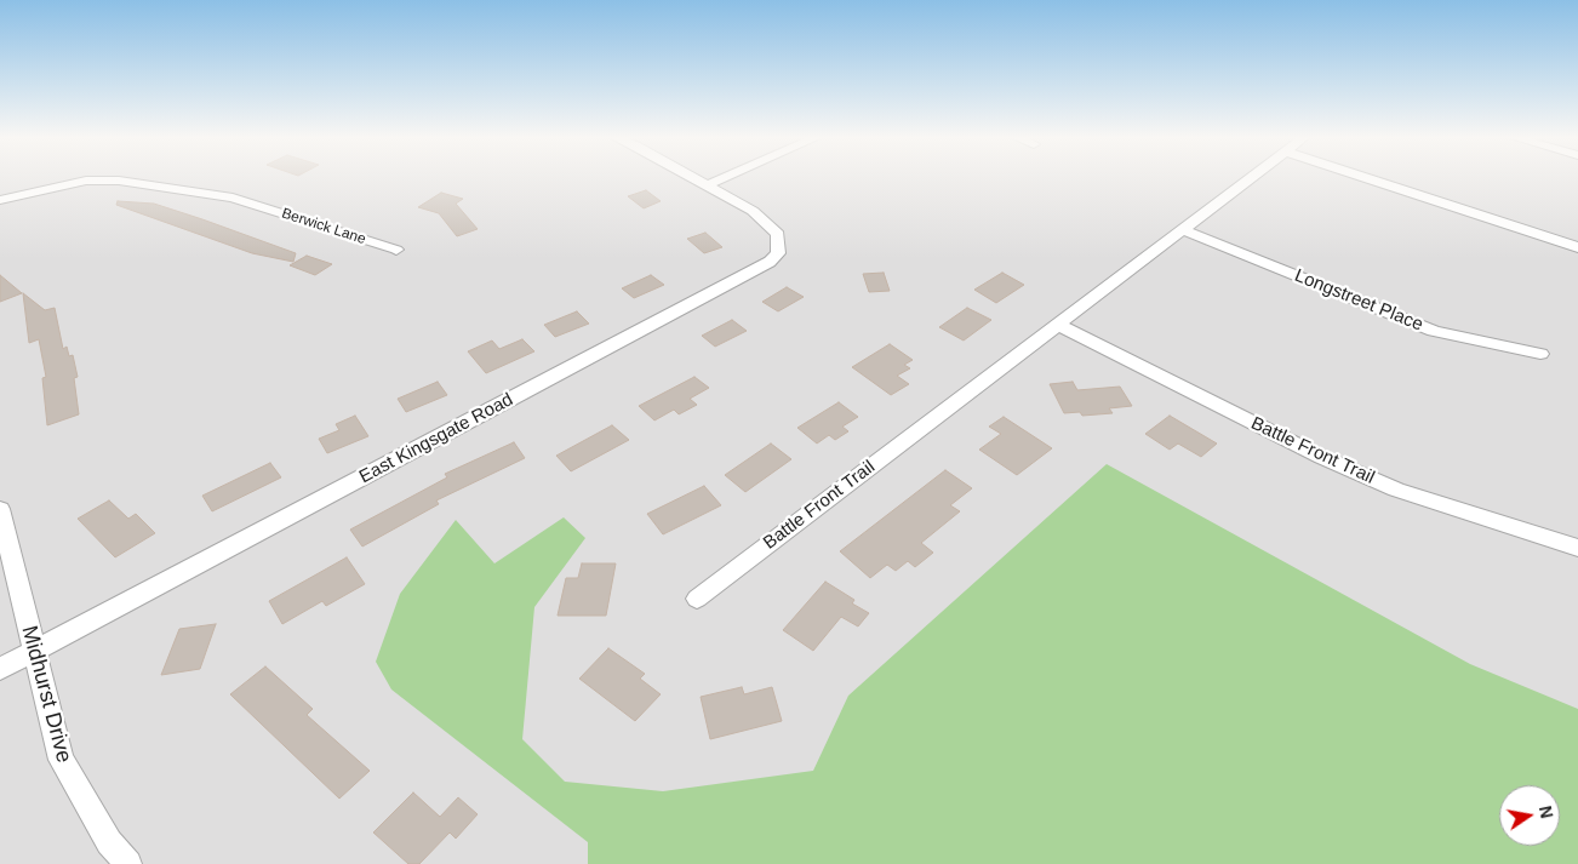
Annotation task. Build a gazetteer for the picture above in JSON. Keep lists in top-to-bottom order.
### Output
{
  "streets": {
    "street": [
      "Berwick Lane",
      "Longstreet Place",
      "East Kingsgate Road",
      "Battle Front Trail",
      "Midhurst Drive"
    ]
  },
  "crossings": [
    ["Longstreet Place", "Battle Front Trail"],
    ["East Kingsgate Road", "Midhurst Drive"]
  ],
  "north": "right"
}
